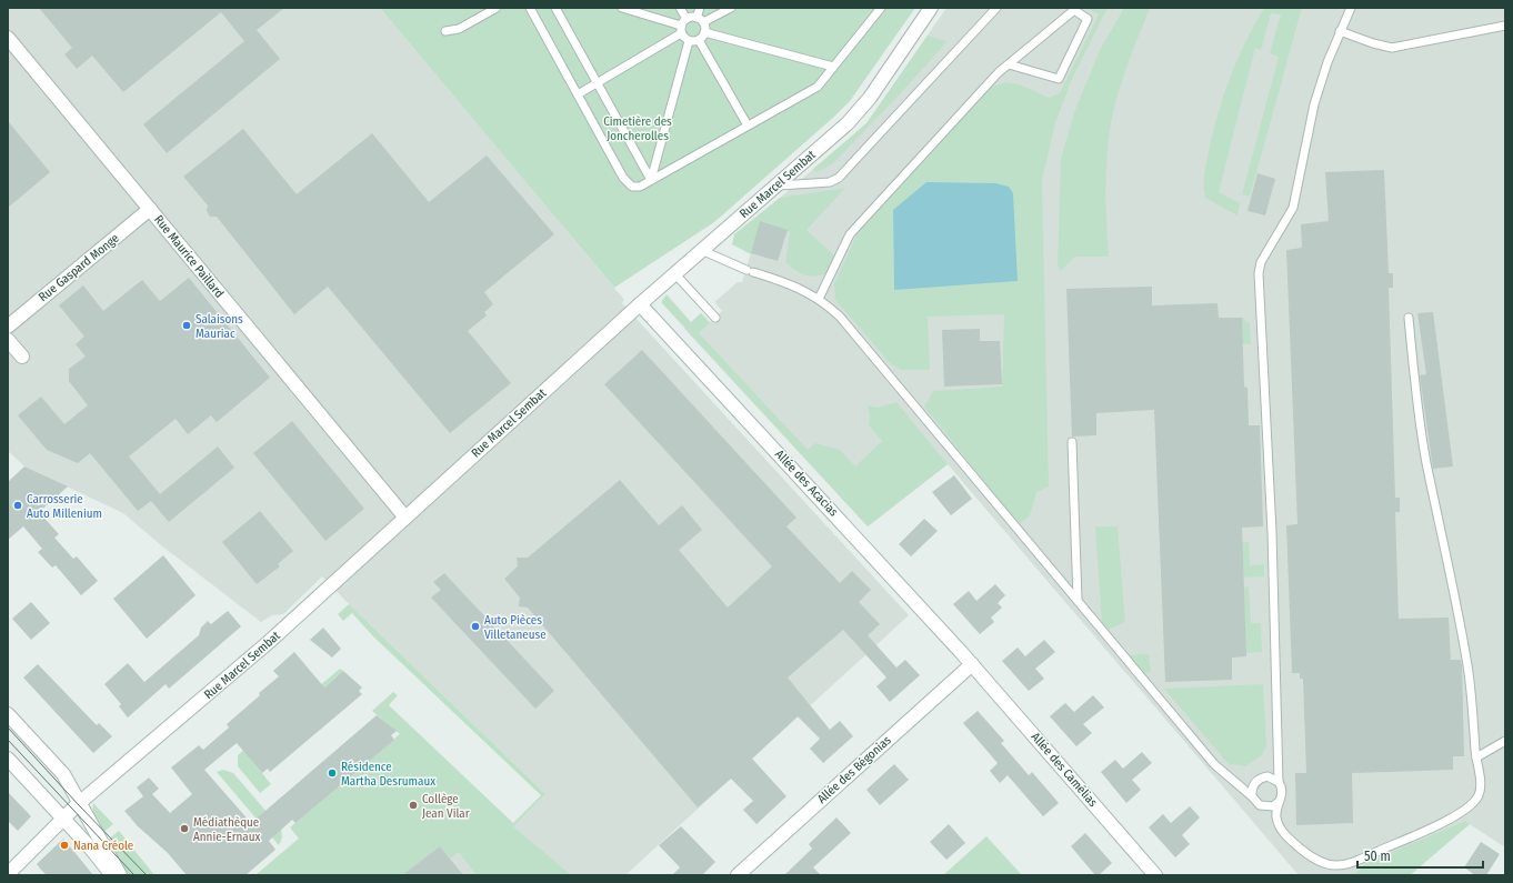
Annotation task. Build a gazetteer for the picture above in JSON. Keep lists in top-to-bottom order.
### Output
{
  "streets": {
    "street": [
      "Rue Marcel Sembat",
      "Rue Maurice Paillard",
      "Rue Gaspard Monge",
      "Allée des Acacias",
      "Allée des Bégonias",
      "Allée des Camélias"
    ]
  },
  "crossings": [
    ["Rue Marcel Sembat", "Rue Maurice Paillard"],
    ["Rue Marcel Sembat", "Allée des Acacias"],
    ["Rue Maurice Paillard", "Rue Gaspard Monge"],
    ["Allée des Acacias", "Allée des Bégonias"],
    ["Allée des Acacias", "Allée des Camélias"],
    ["Allée des Bégonias", "Allée des Camélias"]
  ],
  "parks": ["Cimetière des Joncherolles"],
  "places": [
    "Salaisons Mauriac",
    "Carrosserie Auto Millenium",
    "Auto Pièces Villetaneuse",
    "Résidence Martha Desrumaux",
    "Collège Jean Vilar",
    "Médiathèque Annie-Ernaux",
    "Nana Créole"
  ],
  "scale_bar": "50 m"
}
